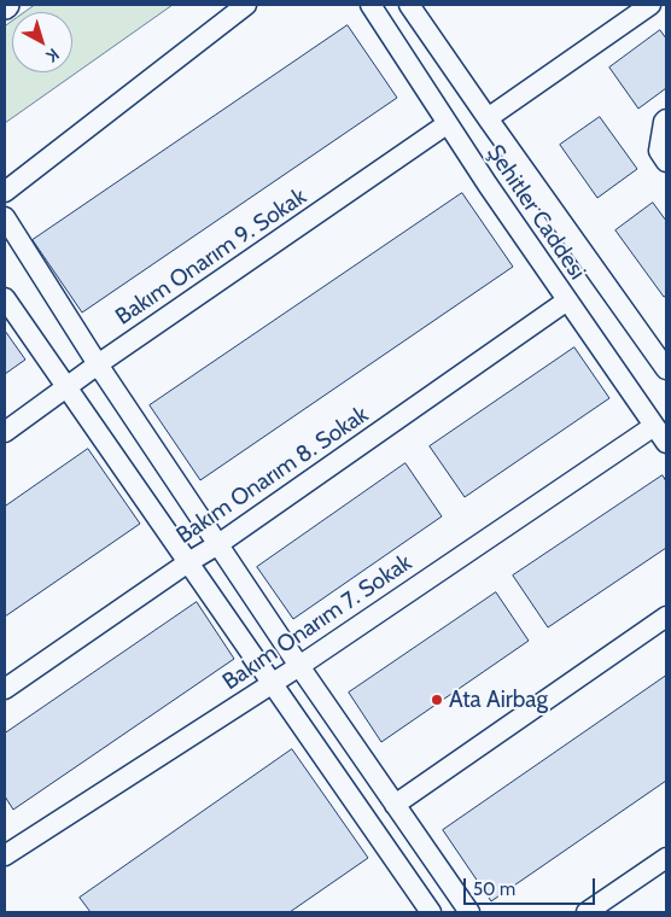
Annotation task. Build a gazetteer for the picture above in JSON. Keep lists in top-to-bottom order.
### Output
{
  "streets": {
    "street": [
      "Şehitler Caddesi",
      "Bakım Onarım 9. Sokak",
      "Bakım Onarım 8. Sokak",
      "Bakım Onarım 7. Sokak"
    ]
  },
  "crossings": [
    ["Şehitler Caddesi", "Bakım Onarım 9. Sokak"],
    ["Şehitler Caddesi", "Bakım Onarım 8. Sokak"],
    ["Şehitler Caddesi", "Bakım Onarım 7. Sokak"]
  ],
  "places": ["Ata Airbag"],
  "scale_bar": "50 m",
  "north": "bottom right"
}
